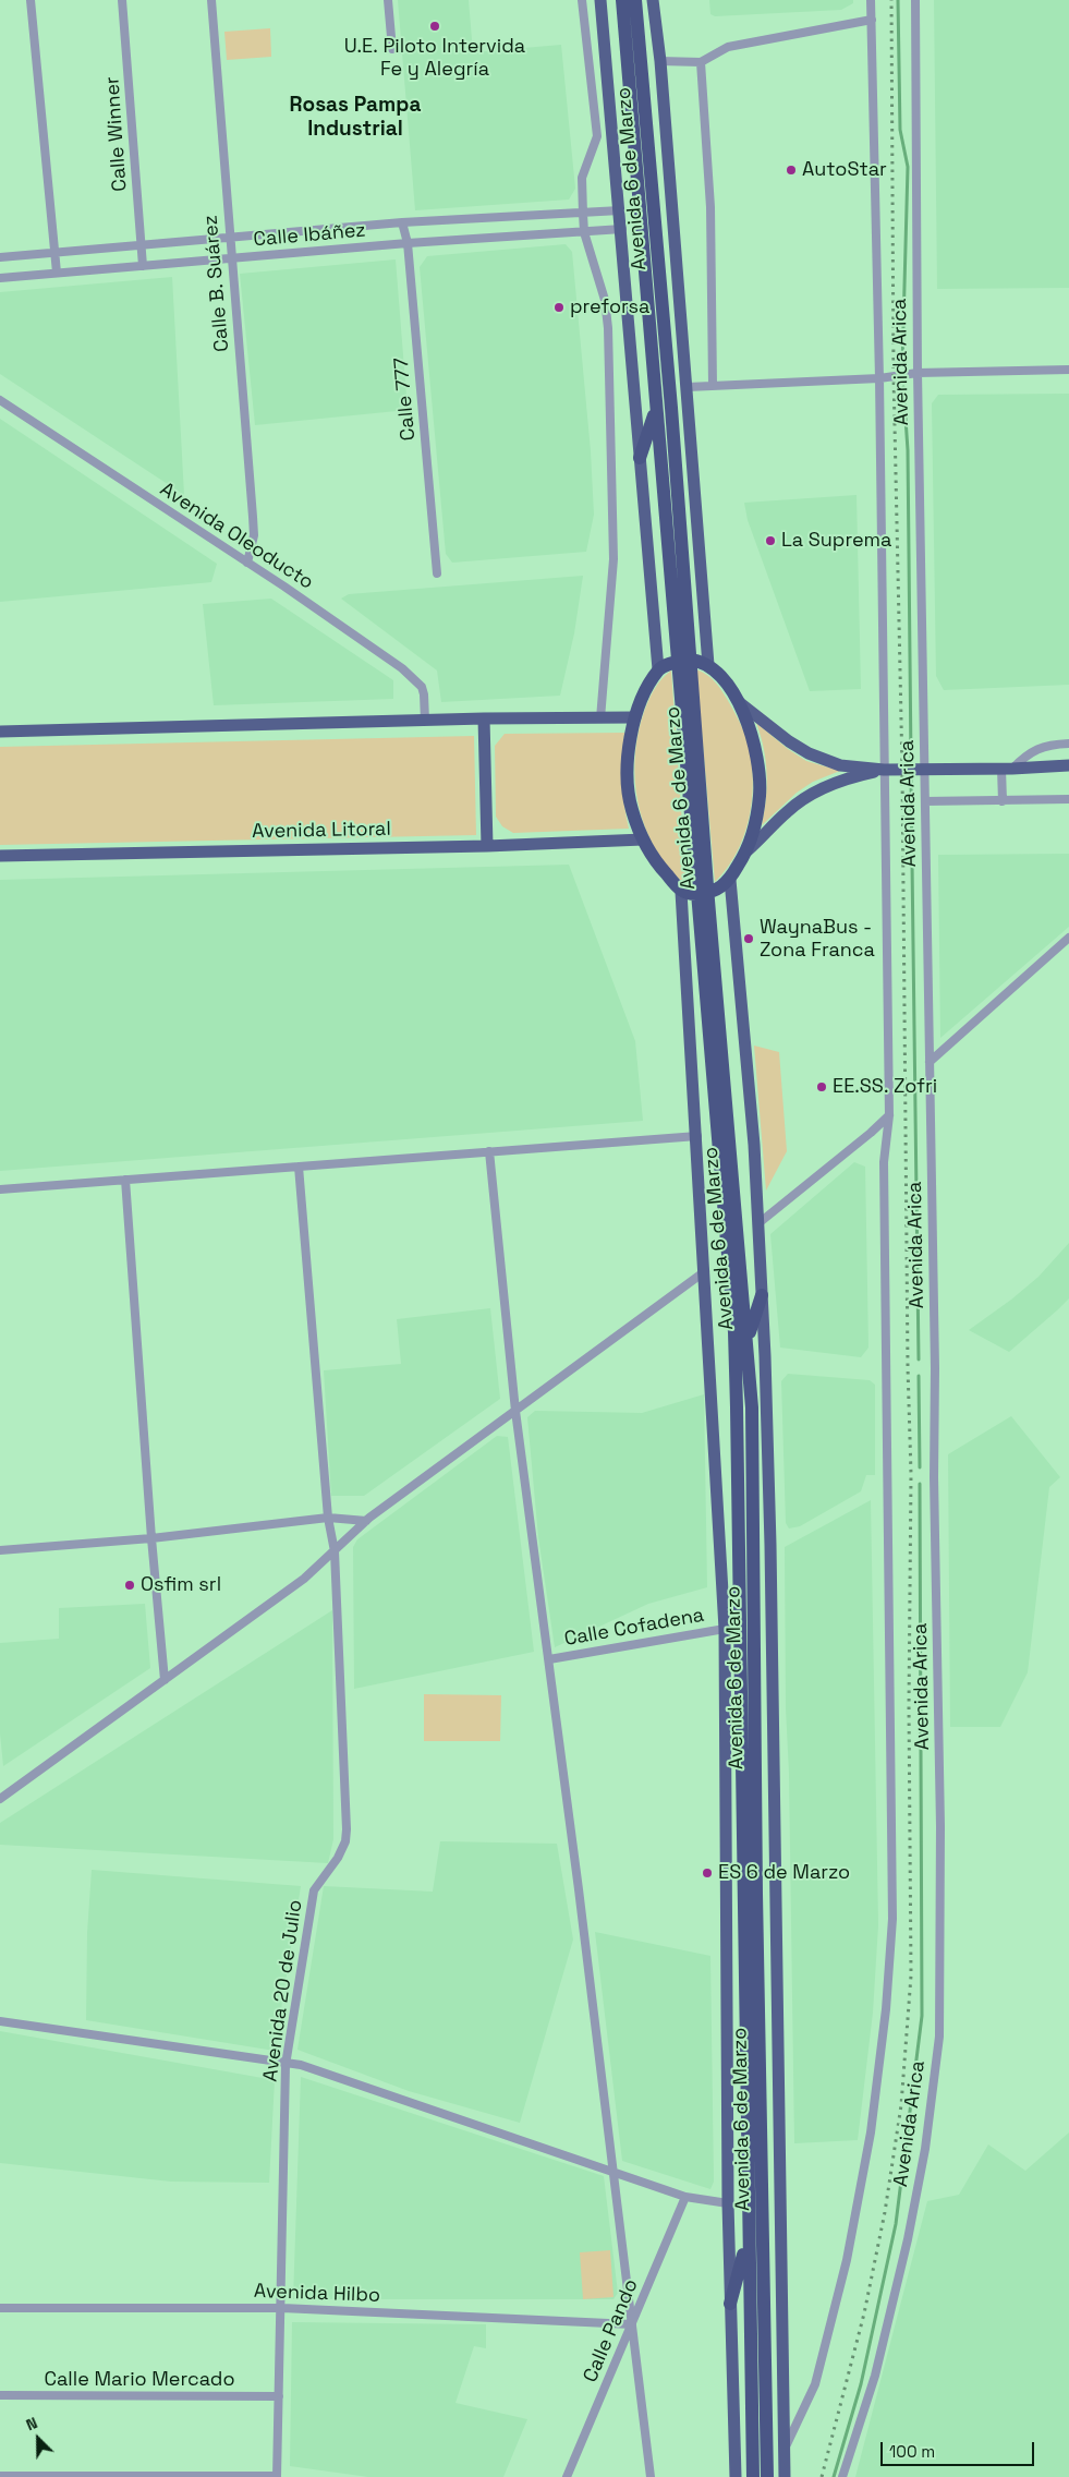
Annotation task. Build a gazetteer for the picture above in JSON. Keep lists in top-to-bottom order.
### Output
{
  "streets": {
    "highway": ["Avenida 6 de Marzo"],
    "main road": ["Avenida Litoral"],
    "street": [
      "Calle Winner",
      "Calle Ibáñez",
      "Calle B. Suárez",
      "Avenida Arica",
      "Calle 777",
      "Avenida Oleoducto",
      "Calle Cofadena",
      "Avenida 20 de Julio",
      "Avenida Hilbo",
      "Calle Pando",
      "Calle Mario Mercado"
    ]
  },
  "crossings": [
    ["Calle Winner", "Calle Ibáñez"],
    ["Avenida 6 de Marzo", "Calle Ibáñez"],
    ["Avenida 6 de Marzo", "Avenida Arica"],
    ["Avenida 6 de Marzo", "Calle Cofadena"],
    ["Calle Ibáñez", "Calle B. Suárez"],
    ["Calle Ibáñez", "Calle 777"],
    ["Calle B. Suárez", "Avenida Oleoducto"],
    ["Avenida 20 de Julio", "Avenida Hilbo"],
    ["Avenida 20 de Julio", "Calle Mario Mercado"],
    ["Avenida Hilbo", "Calle Pando"]
  ],
  "districts": ["Rosas Pampa Industrial"],
  "places": [
    "U.E. Piloto Intervida Fe y Alegría",
    "AutoStar",
    "preforsa",
    "La Suprema",
    "WaynaBus - Zona Franca",
    "EE.SS. Zofri",
    "Osfim srl",
    "ES 6 de Marzo"
  ],
  "scale_bar": "100 m",
  "north": "top left"
}
